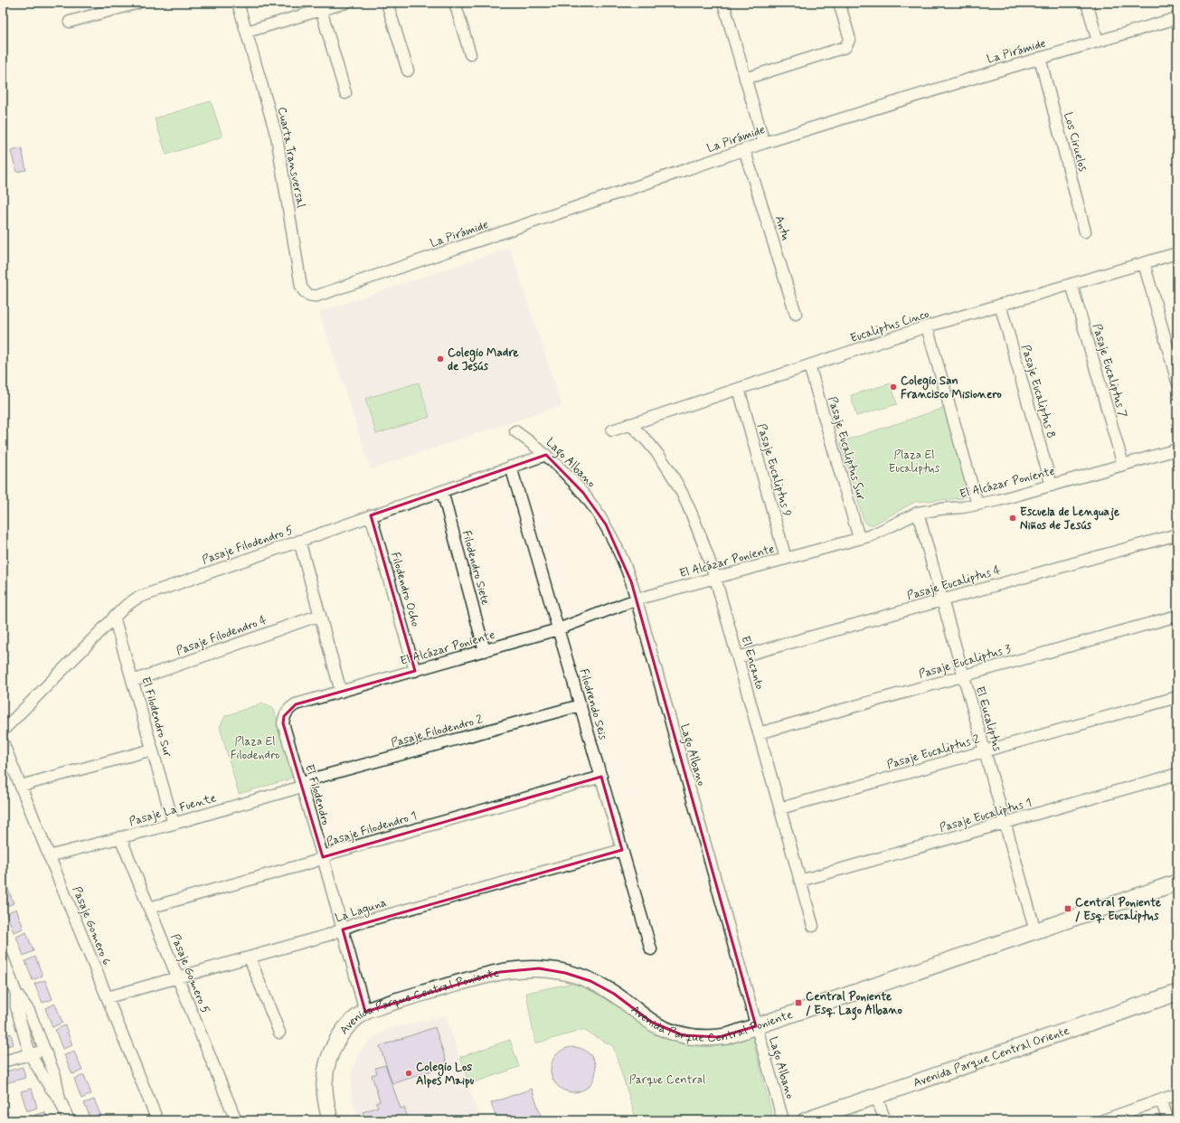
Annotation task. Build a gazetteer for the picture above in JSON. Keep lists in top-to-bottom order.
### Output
{
  "streets": {
    "street": [
      "La Pirámide",
      "Los Ciruelos",
      "Cuarta Transversal",
      "Antu",
      "Eucaliptus Cinco",
      "Pasaje Eucaliptus 7",
      "Pasaje Eucaliptus 8",
      "Pasaje Eucaliptus Sur",
      "Lago Albano",
      "Pasaje Eucaliptus 9",
      "El Alcázar Poniente",
      "Pasaje Filodendro 5",
      "Filodendro Siete",
      "Pasaje Eucaliptus 4",
      "Filodendro Ocho",
      "Pasaje Filodendro 4",
      "Pasaje Eucaliptus 3",
      "El Encanto",
      "Filodrendo Seis",
      "El Filodendro Sur",
      "El Eucaliptus",
      "Pasaje Filodendro 2",
      "Pasaje Eucaliptus 2",
      "El Filodendro",
      "Pasaje La Fuente",
      "Pasaje Eucaliptus 1",
      "Pasaje Filodendro 1",
      "La Laguna",
      "Pasaje Gomero 6",
      "Pasaje Gomero 5",
      "Avenida Parque Central Poniente",
      "Avenida Parque Central Oriente"
    ]
  },
  "crossings": [
    ["La Pirámide", "Los Ciruelos"],
    ["La Pirámide", "Cuarta Transversal"],
    ["La Pirámide", "Antu"],
    ["Eucaliptus Cinco", "Pasaje Eucaliptus 7"],
    ["Eucaliptus Cinco", "Pasaje Eucaliptus 8"],
    ["Eucaliptus Cinco", "Pasaje Eucaliptus Sur"],
    ["Eucaliptus Cinco", "Pasaje Eucaliptus 9"],
    ["Eucaliptus Cinco", "El Encanto"],
    ["Pasaje Eucaliptus 7", "El Alcázar Poniente"],
    ["Pasaje Eucaliptus 8", "El Alcázar Poniente"],
    ["Pasaje Eucaliptus Sur", "El Alcázar Poniente"],
    ["Lago Albano", "El Alcázar Poniente"],
    ["Lago Albano", "Pasaje Filodendro 5"],
    ["Lago Albano", "Avenida Parque Central Poniente"],
    ["Pasaje Eucaliptus 9", "El Alcázar Poniente"],
    ["El Alcázar Poniente", "Filodendro Siete"],
    ["El Alcázar Poniente", "Filodendro Ocho"],
    ["El Alcázar Poniente", "El Encanto"],
    ["El Alcázar Poniente", "Filodrendo Seis"],
    ["El Alcázar Poniente", "El Eucaliptus"],
    ["El Alcázar Poniente", "El Filodendro"],
    ["Pasaje Filodendro 5", "Filodendro Siete"],
    ["Pasaje Filodendro 5", "Filodendro Ocho"],
    ["Pasaje Filodendro 5", "Filodrendo Seis"],
    ["Pasaje Filodendro 5", "El Filodendro Sur"],
    ["Pasaje Eucaliptus 4", "El Encanto"],
    ["Pasaje Eucaliptus 4", "El Eucaliptus"],
    ["Pasaje Filodendro 4", "El Filodendro Sur"],
    ["Pasaje Eucaliptus 3", "El Encanto"],
    ["Pasaje Eucaliptus 3", "El Eucaliptus"],
    ["El Encanto", "Pasaje Eucaliptus 2"],
    ["El Encanto", "Pasaje Eucaliptus 1"],
    ["Filodrendo Seis", "Pasaje Filodendro 2"],
    ["Filodrendo Seis", "Pasaje Filodendro 1"],
    ["Filodrendo Seis", "La Laguna"],
    ["El Filodendro Sur", "Pasaje La Fuente"],
    ["El Eucaliptus", "Pasaje Eucaliptus 2"],
    ["El Eucaliptus", "Pasaje Eucaliptus 1"],
    ["El Eucaliptus", "Avenida Parque Central Poniente"],
    ["Pasaje Filodendro 2", "El Filodendro"],
    ["Pasaje Filodendro 2", "Pasaje La Fuente"],
    ["El Filodendro", "Pasaje La Fuente"],
    ["El Filodendro", "Pasaje Filodendro 1"],
    ["El Filodendro", "La Laguna"],
    ["El Filodendro", "Avenida Parque Central Poniente"],
    ["Pasaje La Fuente", "Pasaje Gomero 6"],
    ["Pasaje La Fuente", "Pasaje Gomero 5"],
    ["Pasaje Filodendro 1", "Pasaje Gomero 5"],
    ["La Laguna", "Pasaje Gomero 6"],
    ["La Laguna", "Pasaje Gomero 5"]
  ],
  "parks": ["Plaza El Eucaliptus", "Plaza El Filodendro", "Parque Central"],
  "places": {
    "other": [
      "Colegio Madre de Jesús",
      "Colegio San Francisco Misionero",
      "Escuela de Lenguaje Niños de Jesús",
      "Colegio Los Alpes Maipu"
    ],
    "transit": ["Central Poniente / Esq. Eucaliptus", "Central Poniente / Esq. Lago Albano"]
  }
}
